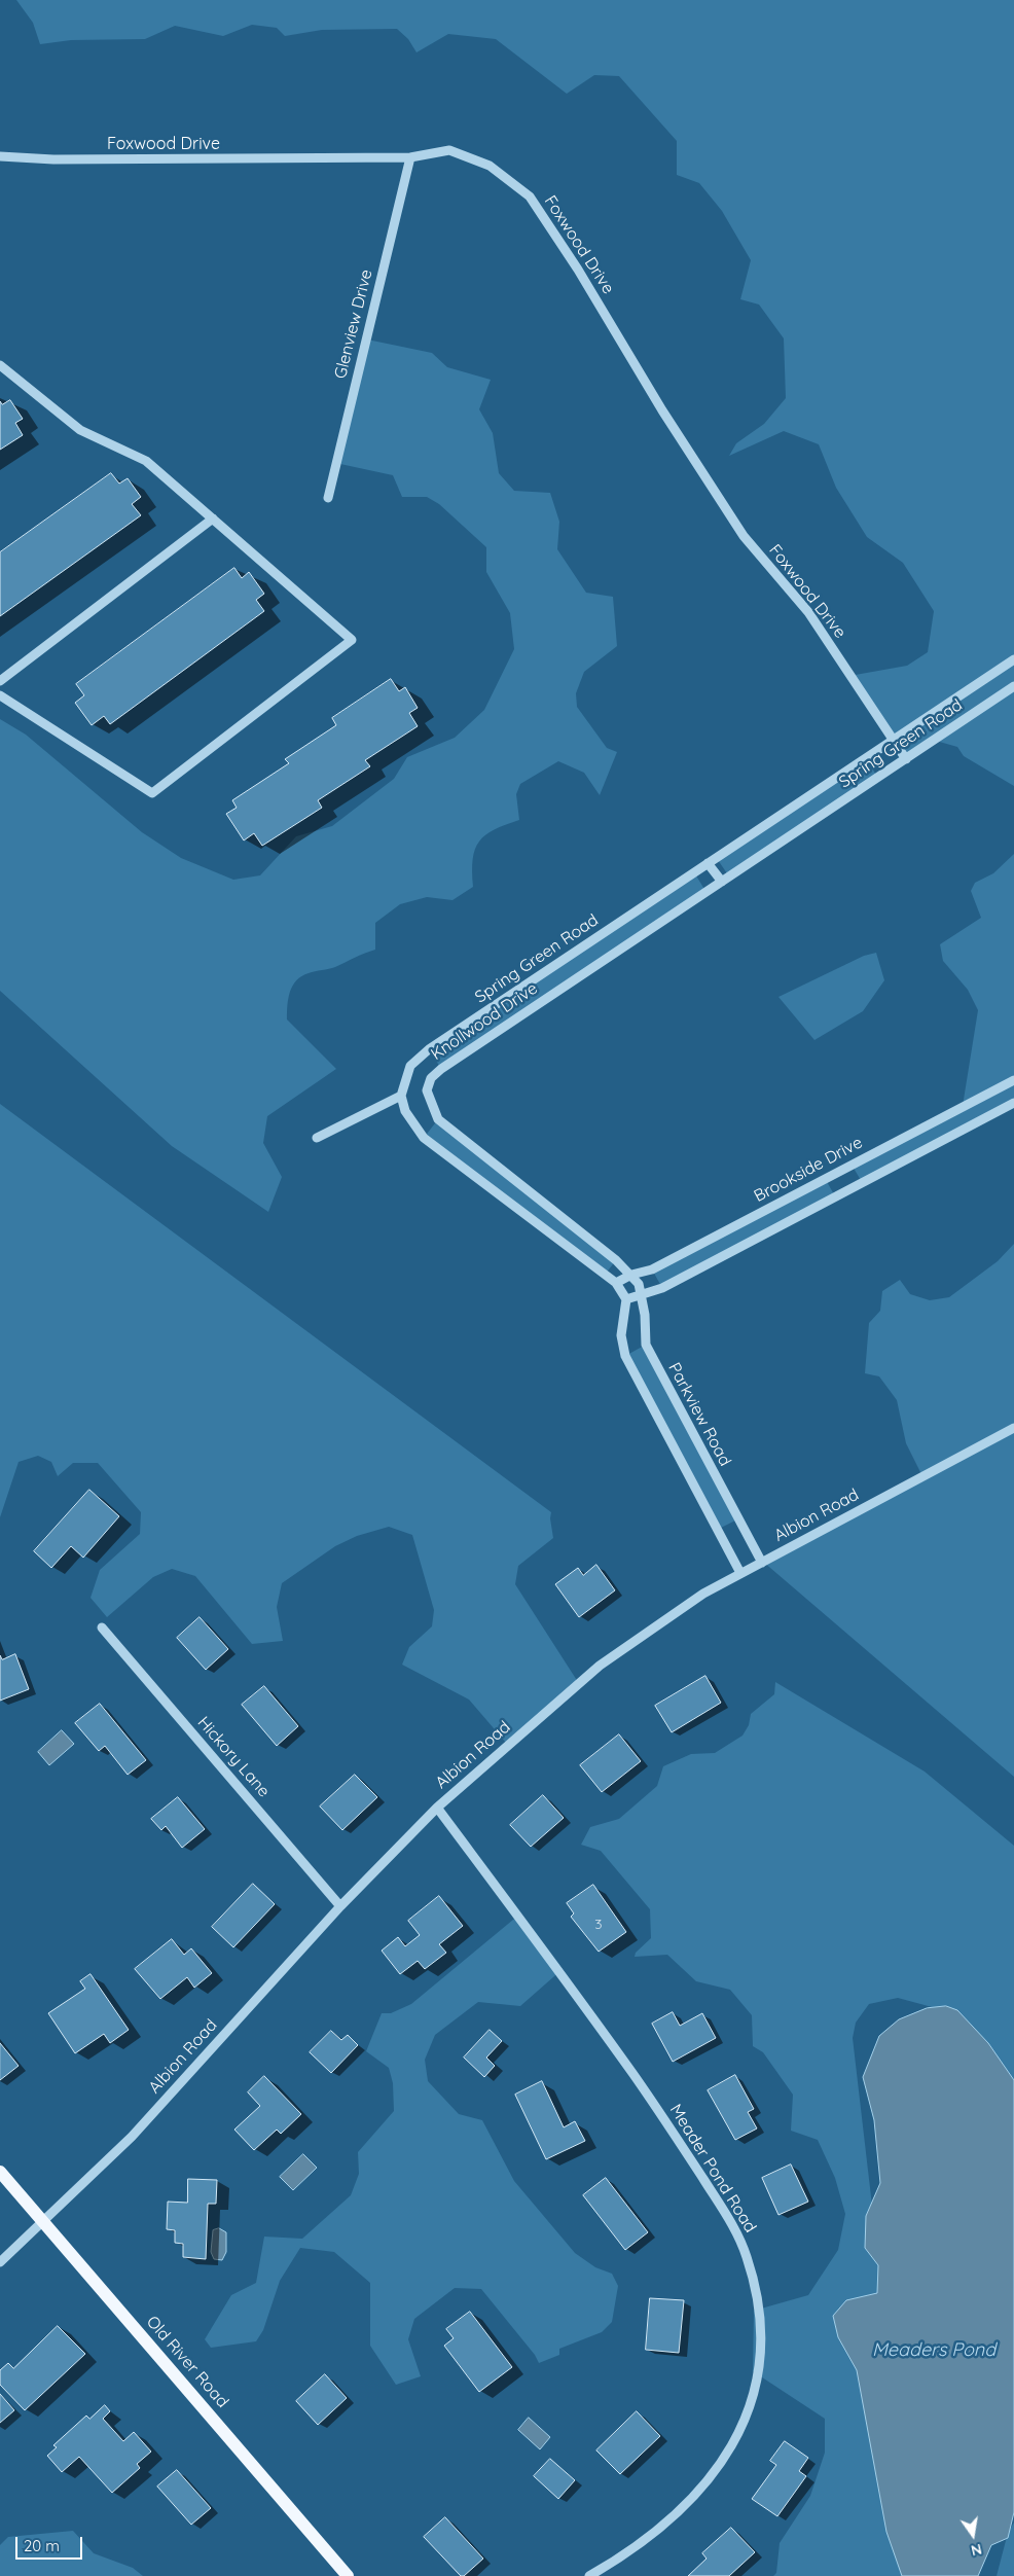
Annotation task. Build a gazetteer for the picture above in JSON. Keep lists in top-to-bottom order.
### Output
{
  "streets": {
    "main road": ["Old River Road"],
    "street": [
      "Foxwood Drive",
      "Glenview Drive",
      "Spring Green Road",
      "Knollwood Drive",
      "Brookside Drive",
      "Parkview Road",
      "Albion Road",
      "Hickory Lane",
      "Meader Pond Road"
    ]
  },
  "crossings": [
    ["Foxwood Drive", "Glenview Drive"],
    ["Foxwood Drive", "Spring Green Road"],
    ["Spring Green Road", "Knollwood Drive"],
    ["Knollwood Drive", "Brookside Drive"],
    ["Knollwood Drive", "Parkview Road"],
    ["Brookside Drive", "Parkview Road"],
    ["Parkview Road", "Albion Road"],
    ["Albion Road", "Hickory Lane"],
    ["Albion Road", "Meader Pond Road"],
    ["Albion Road", "Old River Road"]
  ],
  "water": ["Meaders Pond"],
  "house_numbers": ["3"],
  "scale_bar": "20 m",
  "north": "bottom"
}
